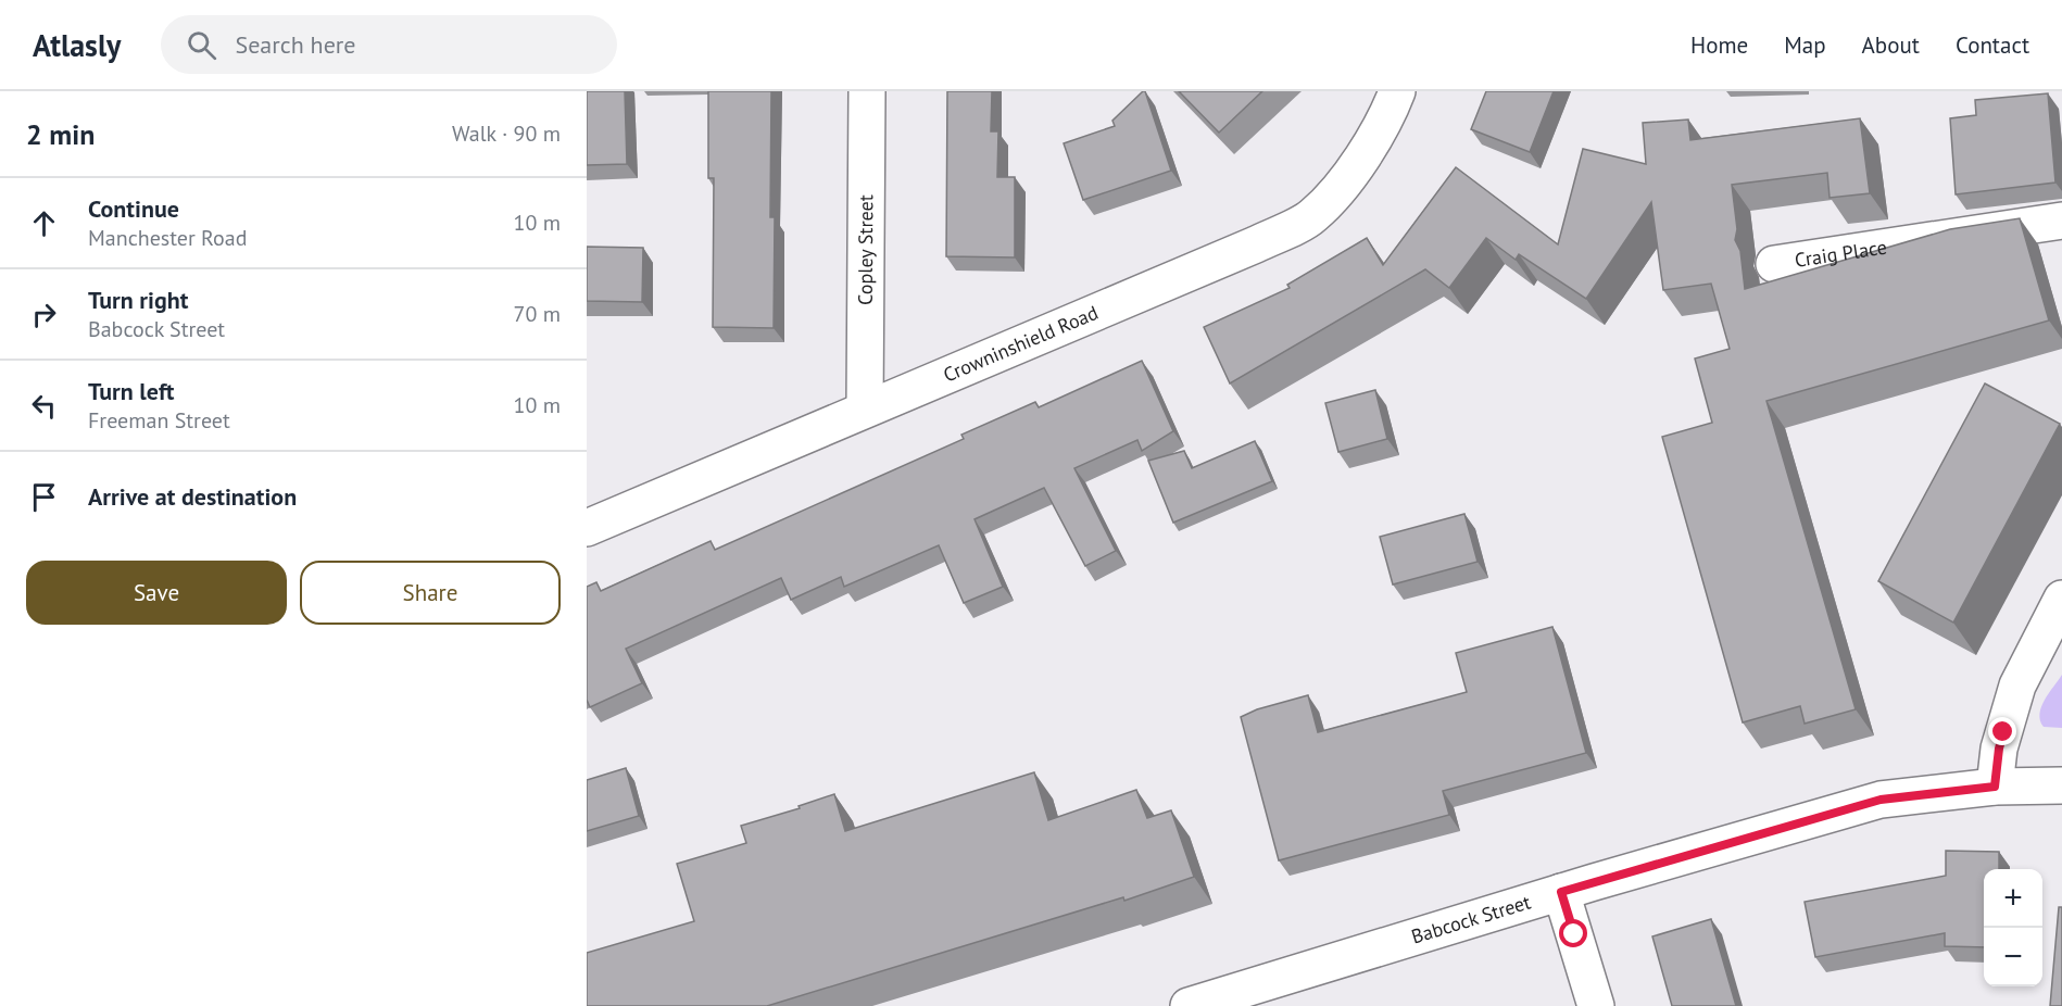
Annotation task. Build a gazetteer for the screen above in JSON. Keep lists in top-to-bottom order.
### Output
{
  "streets": {
    "street": [
      "Copley Street",
      "Craig Place",
      "Crowninshield Road",
      "Babcock Street"
    ]
  },
  "crossings": [
    ["Copley Street", "Crowninshield Road"]
  ],
  "page": {
    "header": "Atlasly",
    "search": "Search here",
    "nav": [
      "Home",
      "Map",
      "About",
      "Contact"
    ],
    "heading": ["2 min", "Walk · 90 m"],
    "list": [
      ["Continue", "Manchester Road", "10 m"],
      ["Turn right", "Babcock Street", "70 m"],
      ["Turn left", "Freeman Street", "10 m"],
      "Arrive at destination"
    ],
    "buttons": ["Save", "Share"],
    "map_buttons": ["+", "−"]
  }
}
